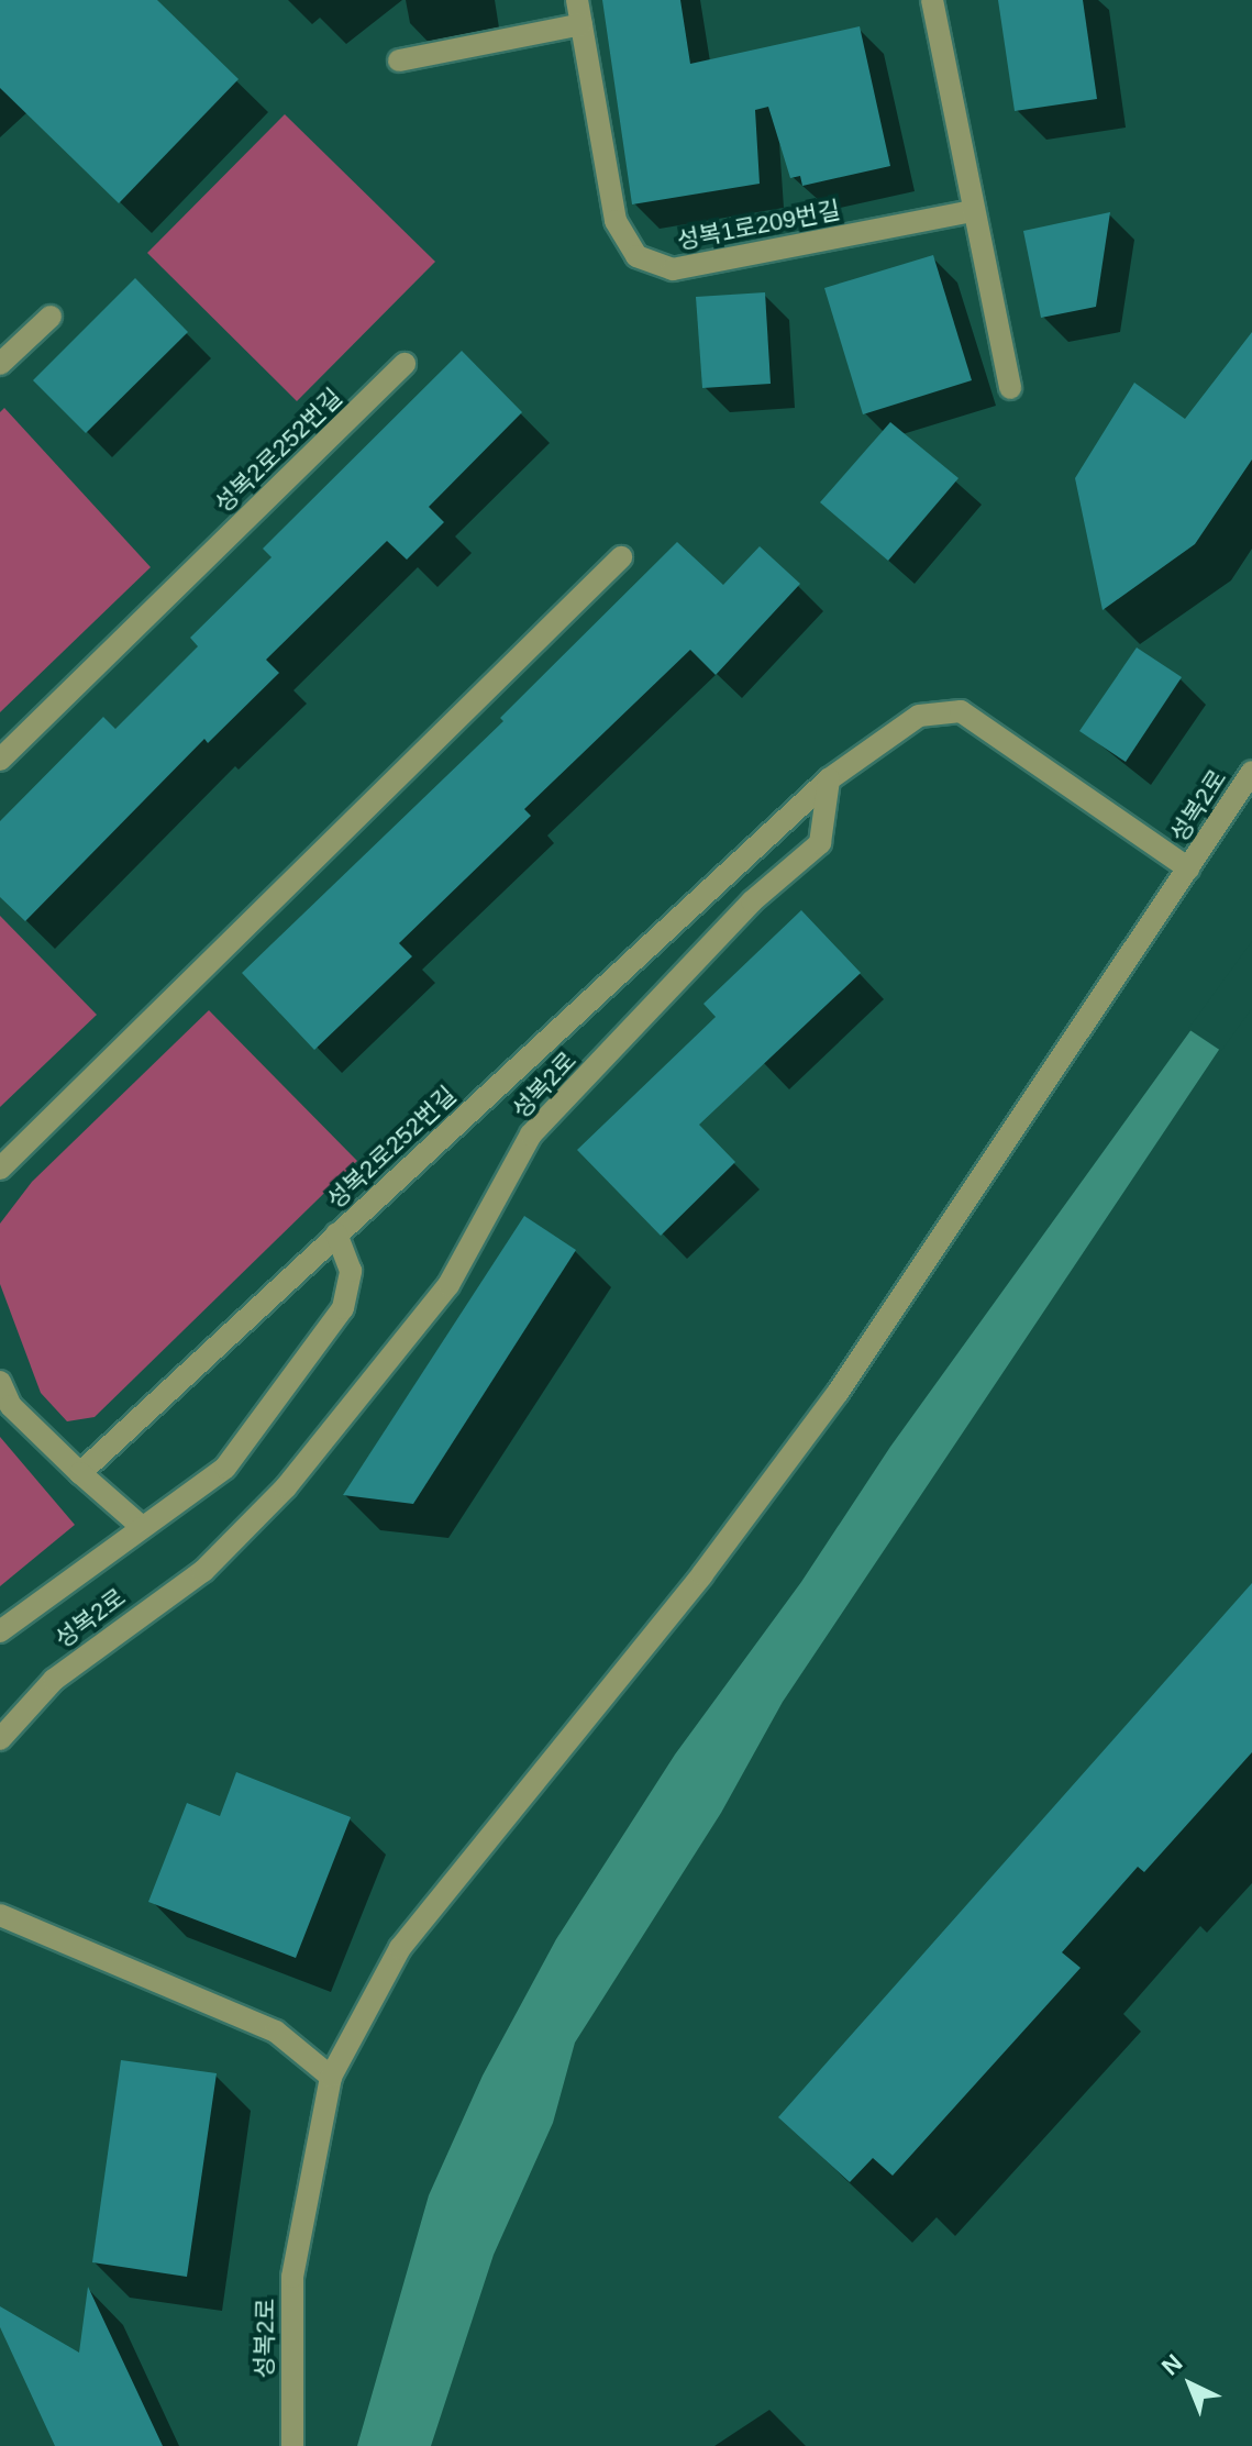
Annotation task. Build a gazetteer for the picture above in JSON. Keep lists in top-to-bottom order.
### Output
{
  "streets": {
    "street": ["성복1로209번길", "성복2로252번길", "성복2로"]
  },
  "crossings": [
    ["성복2로252번길", "성복2로"]
  ],
  "north": "top left"
}
